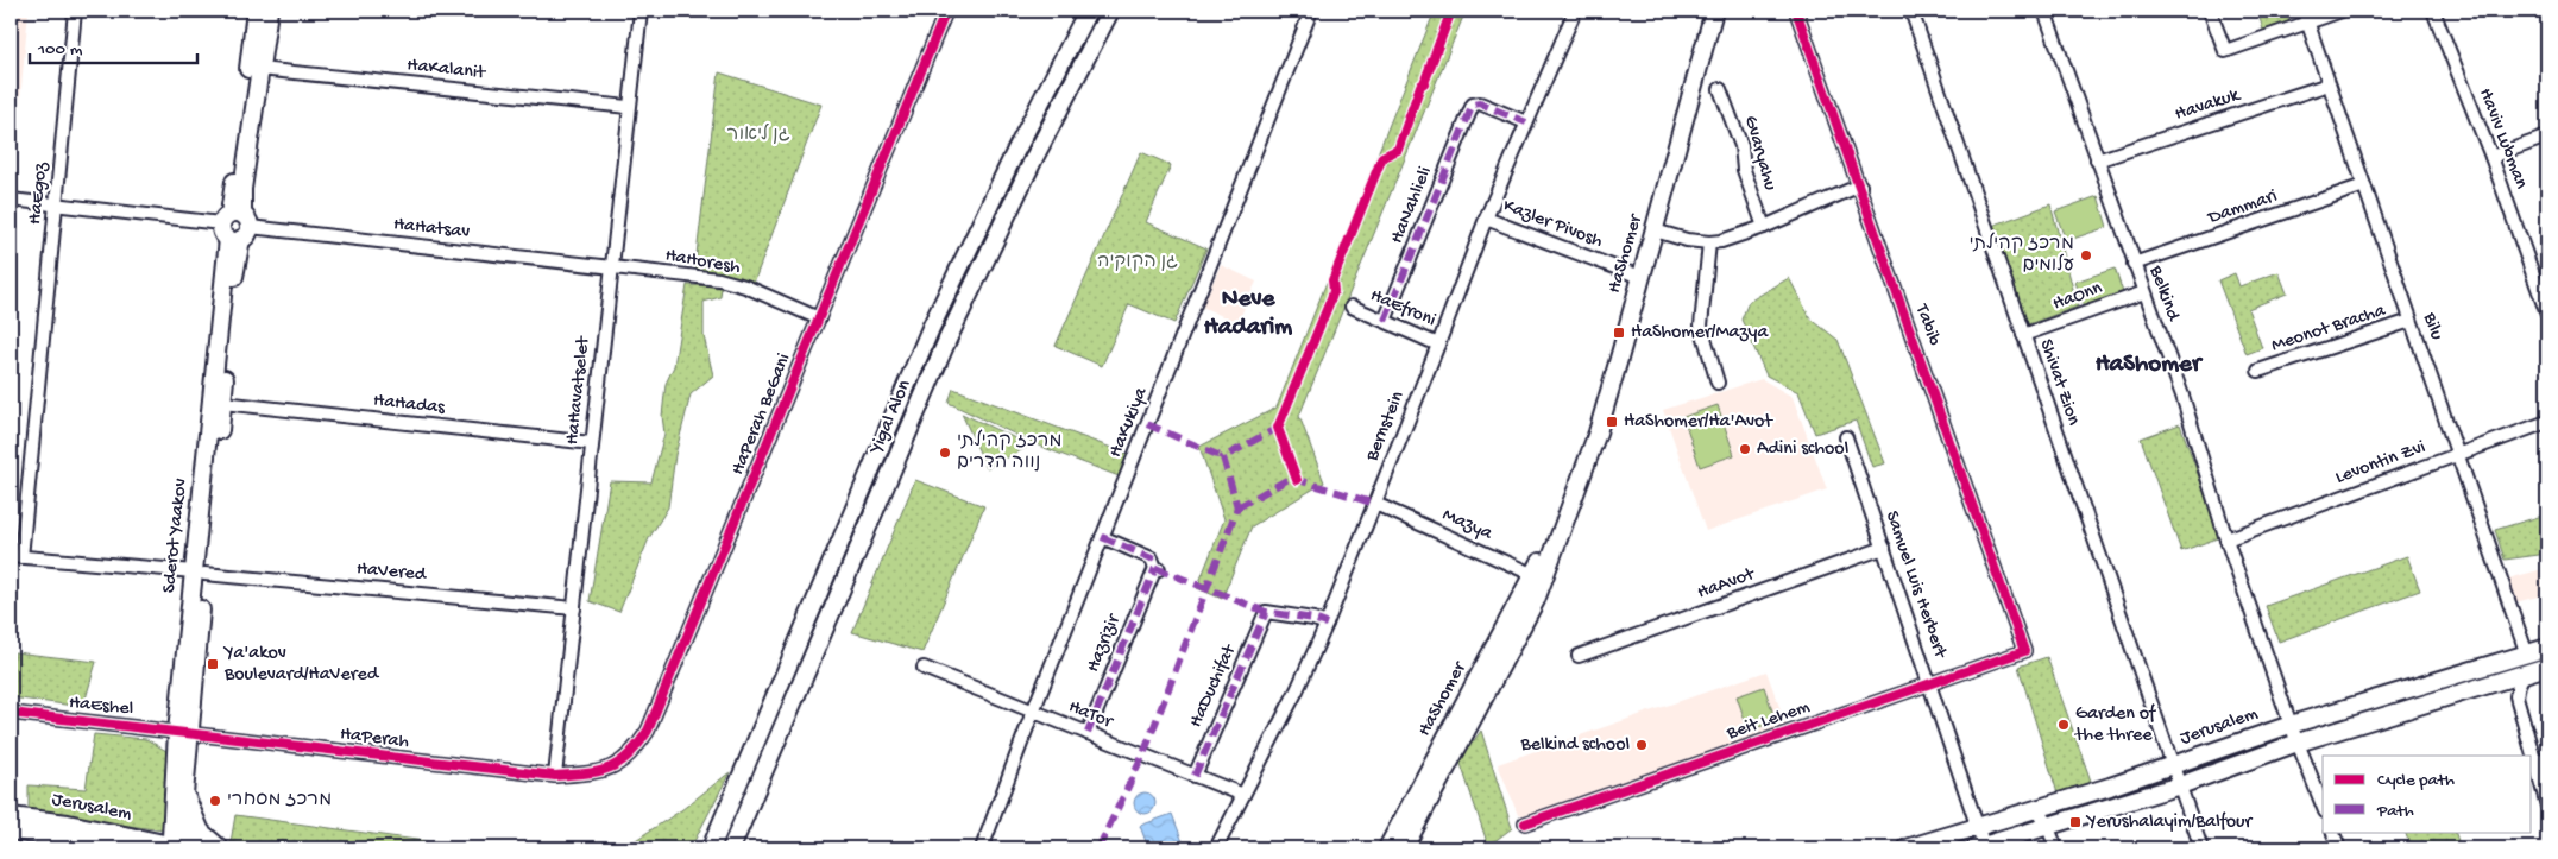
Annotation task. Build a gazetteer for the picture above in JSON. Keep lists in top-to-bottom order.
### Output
{
  "streets": {
    "street": [
      "HaKalanit",
      "Havakuk",
      "Haviv Lubman",
      "Gvaryahu",
      "HaEgoz",
      "HaNahlieli",
      "Dammari",
      "Kazler Pivosh",
      "HaHatsav",
      "HaShomer",
      "HaHoresh",
      "Belkind",
      "HaOnn",
      "HaEfroni",
      "Tabib",
      "Bilu",
      "Meonot Bracha",
      "Shivat Zion",
      "HaHavatselet",
      "HaHadas",
      "HaPerah BeGani",
      "Yigal Alon",
      "HaKukiya",
      "Bernstein",
      "Levontin Zvi",
      "Mazya",
      "Sderot Yaakov",
      "HaVered",
      "HaAvot",
      "Samuel Luis Herbert",
      "Hazrizir",
      "HaDuchifat",
      "HaEshel",
      "HaTor",
      "Beit Lehem",
      "Jerusalem",
      "HaPerah"
    ]
  },
  "crossings": [
    ["HaKalanit", "HaHavatselet"],
    ["HaKalanit", "Sderot Yaakov"],
    ["Havakuk", "Belkind"],
    ["Havakuk", "Bilu"],
    ["HaEgoz", "HaHatsav"],
    ["HaEgoz", "HaVered"],
    ["HaNahlieli", "HaEfroni"],
    ["HaNahlieli", "Bernstein"],
    ["Dammari", "Belkind"],
    ["Dammari", "Bilu"],
    ["Kazler Pivosh", "HaShomer"],
    ["Kazler Pivosh", "Bernstein"],
    ["HaHatsav", "HaHoresh"],
    ["HaHatsav", "HaHavatselet"],
    ["HaHatsav", "Sderot Yaakov"],
    ["HaShomer", "Mazya"],
    ["HaHoresh", "HaHavatselet"],
    ["HaHoresh", "HaPerah BeGani"],
    ["Belkind", "HaOnn"],
    ["Belkind", "Levontin Zvi"],
    ["Belkind", "Jerusalem"],
    ["HaOnn", "Shivat Zion"],
    ["HaEfroni", "Bernstein"],
    ["Tabib", "Beit Lehem"],
    ["Bilu", "Meonot Bracha"],
    ["Bilu", "Levontin Zvi"],
    ["Bilu", "Jerusalem"],
    ["Shivat Zion", "Jerusalem"],
    ["HaHavatselet", "HaHadas"],
    ["HaHavatselet", "HaPerah BeGani"],
    ["HaHavatselet", "HaVered"],
    ["HaHavatselet", "HaPerah"],
    ["HaHadas", "Sderot Yaakov"],
    ["HaPerah BeGani", "HaPerah"],
    ["HaKukiya", "Hazrizir"],
    ["HaKukiya", "HaTor"],
    ["Bernstein", "Mazya"],
    ["Bernstein", "HaDuchifat"],
    ["Bernstein", "HaTor"],
    ["Sderot Yaakov", "HaVered"],
    ["Sderot Yaakov", "HaEshel"],
    ["Sderot Yaakov", "Jerusalem"],
    ["Sderot Yaakov", "HaPerah"],
    ["HaAvot", "Samuel Luis Herbert"],
    ["Samuel Luis Herbert", "Beit Lehem"],
    ["Samuel Luis Herbert", "Jerusalem"],
    ["Hazrizir", "HaTor"],
    ["HaDuchifat", "HaTor"],
    ["HaEshel", "HaPerah"]
  ],
  "districts": ["Neve Hadarim", "HaShomer"],
  "parks": ["גן ליאור", "גן הקוקיה"],
  "places": {
    "other": [
      "מרכז קהילתי עלומים",
      "Adini school",
      "מרכז קהילתי נווה הדרים",
      "Garden of the three",
      "Belkind school",
      "מרכז מסחרי"
    ],
    "transit": [
      "HaShomer/Mazya",
      "HaShomer/Ha'Avot",
      "Ya'akov Boulevard/HaVered",
      "Yerushalayim/Balfour"
    ]
  },
  "legend": ["Cycle path", "Path"],
  "scale_bar": "100 m"
}
